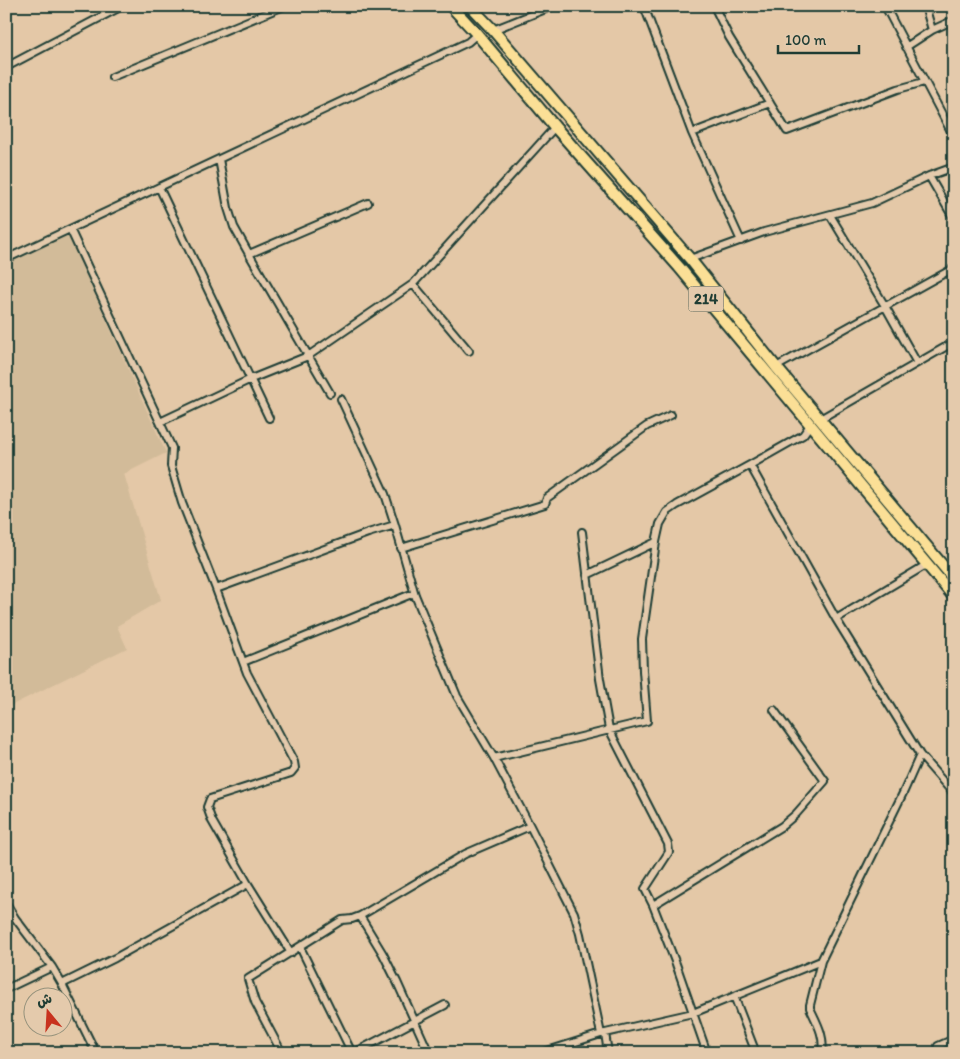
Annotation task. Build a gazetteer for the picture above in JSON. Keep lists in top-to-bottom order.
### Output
{
  "streets": {
    "highway": ["214"]
  },
  "scale_bar": "100 m",
  "north": "top"
}
